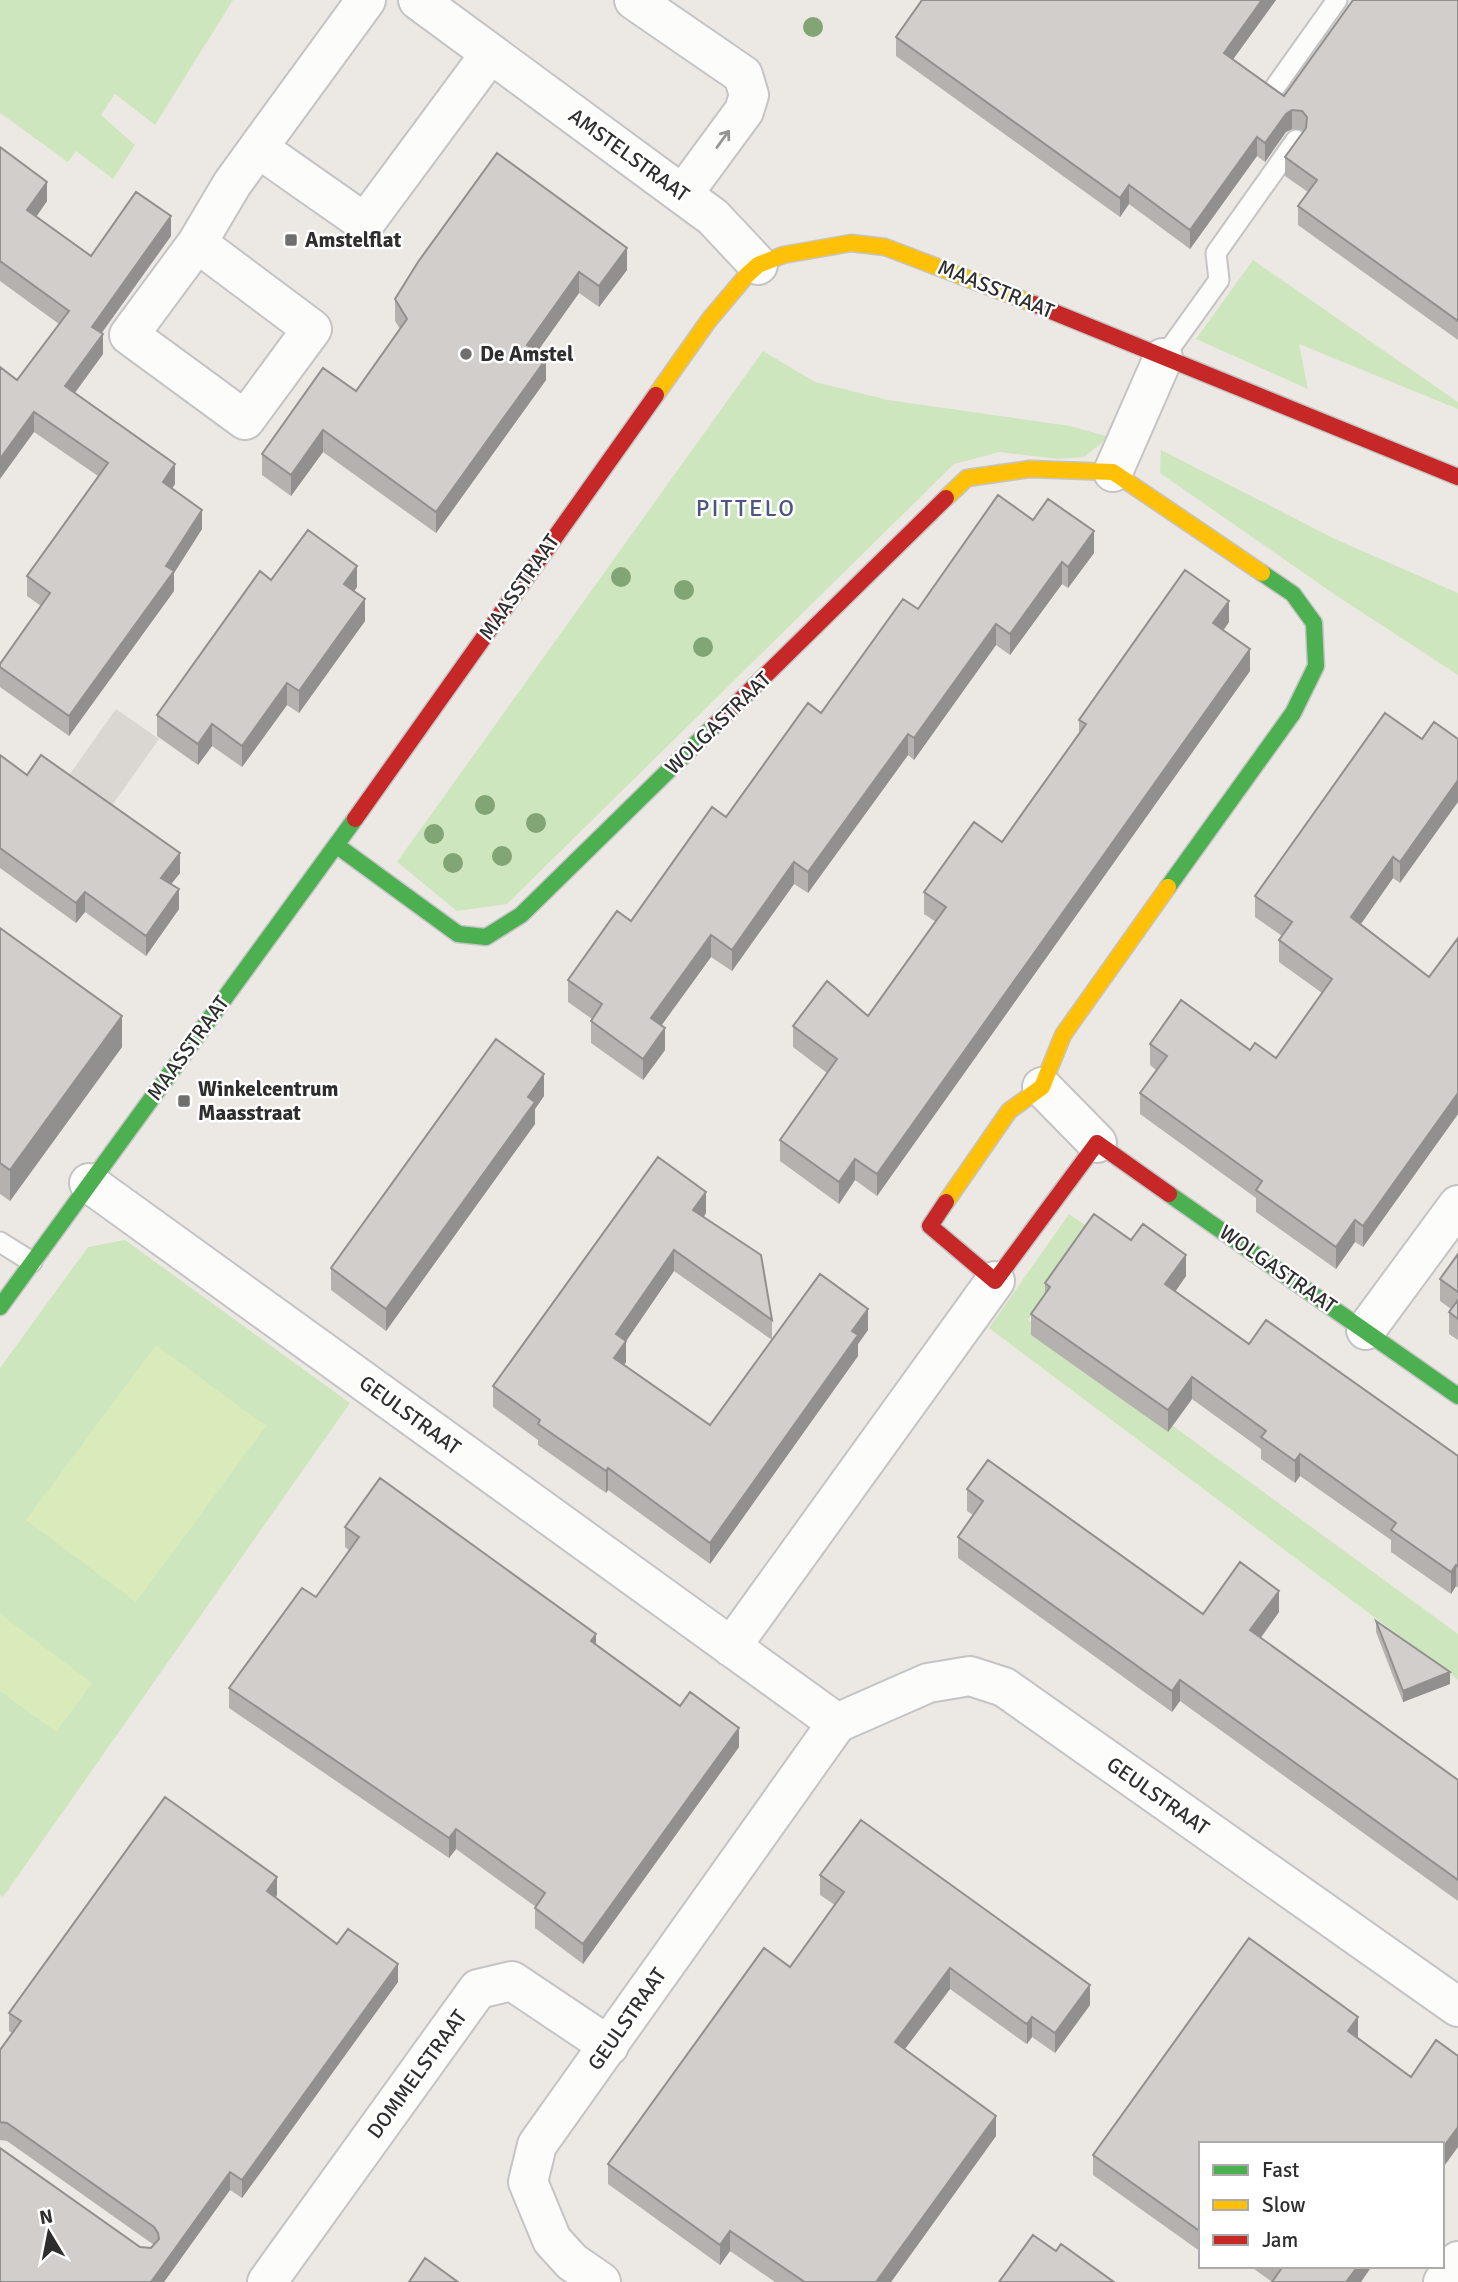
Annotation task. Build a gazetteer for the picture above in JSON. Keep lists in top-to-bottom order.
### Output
{
  "streets": {
    "street": [
      "AMSTELSTRAAT",
      "MAASSTRAAT",
      "WOLGASTRAAT",
      "GEULSTRAAT",
      "DOMMELSTRAAT"
    ]
  },
  "crossings": [
    ["AMSTELSTRAAT", "MAASSTRAAT"],
    ["MAASSTRAAT", "WOLGASTRAAT"],
    ["MAASSTRAAT", "GEULSTRAAT"],
    ["GEULSTRAAT", "DOMMELSTRAAT"]
  ],
  "districts": ["PITTELO"],
  "places": {
    "transit": ["Amstelflat", "Winkelcentrum Maasstraat"],
    "other": ["De Amstel"]
  },
  "legend": ["Fast", "Slow", "Jam"],
  "north": "top"
}
